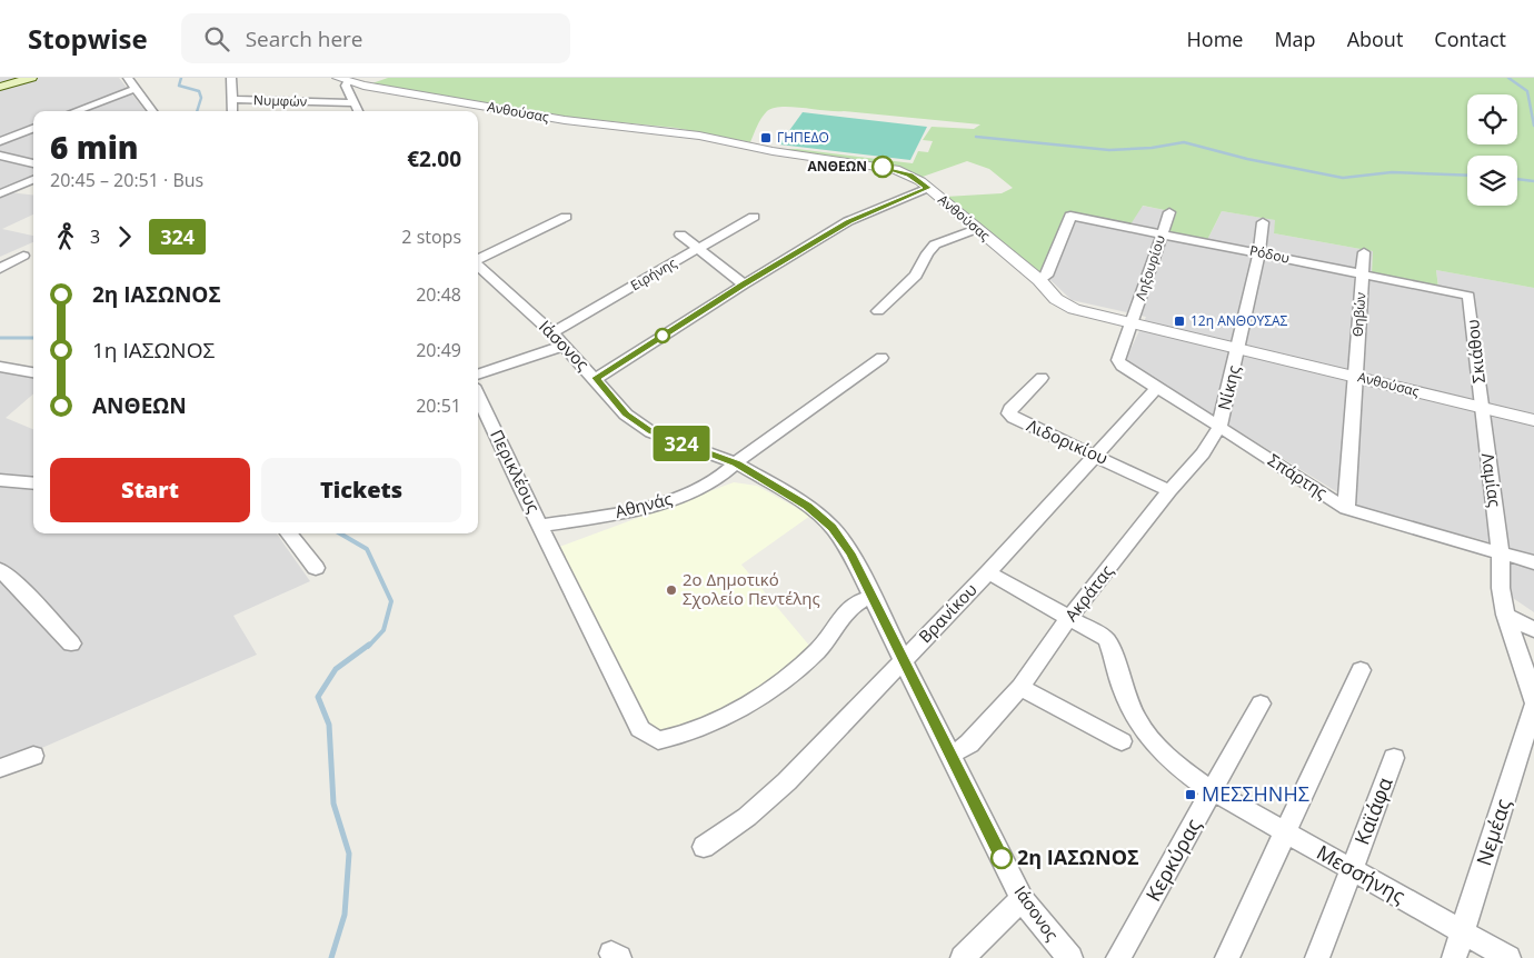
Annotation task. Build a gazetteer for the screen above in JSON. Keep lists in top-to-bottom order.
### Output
{
  "streets": {
    "street": [
      "Νυμφών",
      "Ανθούσας",
      "Ρόδου",
      "Ληξουρίου",
      "Ειρήνης",
      "Θηβών",
      "Ιάσονος",
      "Σκιάθου",
      "Νίκης",
      "Λιδορικίου",
      "Περικλέους",
      "Σπάρτης",
      "Λαμίας",
      "Αθηνάς",
      "Ακράτας",
      "Βρανίκου",
      "Καϊάφα",
      "Νεμέας",
      "Κερκύρας",
      "Μεσσήνης"
    ]
  },
  "crossings": [
    ["Ανθούσας", "Ρόδου"],
    ["Ανθούσας", "Ληξουρίου"],
    ["Ανθούσας", "Θηβών"],
    ["Ανθούσας", "Σκιάθου"],
    ["Ανθούσας", "Νίκης"],
    ["Ανθούσας", "Σπάρτης"],
    ["Ανθούσας", "Λαμίας"],
    ["Ρόδου", "Ληξουρίου"],
    ["Ρόδου", "Θηβών"],
    ["Ρόδου", "Σκιάθου"],
    ["Ρόδου", "Νίκης"],
    ["Ληξουρίου", "Σπάρτης"],
    ["Ειρήνης", "Ιάσονος"],
    ["Θηβών", "Σπάρτης"],
    ["Ιάσονος", "Περικλέους"],
    ["Ιάσονος", "Αθηνάς"],
    ["Ιάσονος", "Ακράτας"],
    ["Ιάσονος", "Βρανίκου"],
    ["Σκιάθου", "Λαμίας"],
    ["Νίκης", "Σπάρτης"],
    ["Νίκης", "Ακράτας"],
    ["Λιδορικίου", "Ακράτας"],
    ["Λιδορικίου", "Βρανίκου"],
    ["Περικλέους", "Αθηνάς"],
    ["Σπάρτης", "Λαμίας"],
    ["Σπάρτης", "Ακράτας"],
    ["Σπάρτης", "Βρανίκου"],
    ["Ακράτας", "Μεσσήνης"],
    ["Βρανίκου", "Μεσσήνης"],
    ["Καϊάφα", "Μεσσήνης"],
    ["Νεμέας", "Μεσσήνης"],
    ["Κερκύρας", "Μεσσήνης"]
  ],
  "places": {
    "transit": ["ΓΗΠΕΔΟ", "12η ΑΝΘΟΥΣΑΣ", "ΜΕΣΣΗΝΗΣ"],
    "other": ["ΑΝΘΕΩΝ", "2ο Δημοτικό Σχολείο Πεντέλης", "2η ΙΑΣΩΝΟΣ"]
  },
  "lines": ["bus line 324"],
  "page": {
    "header": "Stopwise",
    "search": "Search here",
    "nav": [
      "Home",
      "Map",
      "About",
      "Contact"
    ],
    "on_map": "324",
    "heading": ["6 min", "20:45 – 20:51 · Bus", "€2.00"],
    "legs": ["3", "324", "2 stops"],
    "list": [
      {
        "name": "2η ΙΑΣΩΝΟΣ",
        "value": "20:48"
      },
      {
        "name": "1η ΙΑΣΩΝΟΣ",
        "value": "20:49"
      },
      {
        "name": "ΑΝΘΕΩΝ",
        "value": "20:51"
      }
    ],
    "buttons": ["Start", "Tickets"]
  }
}
